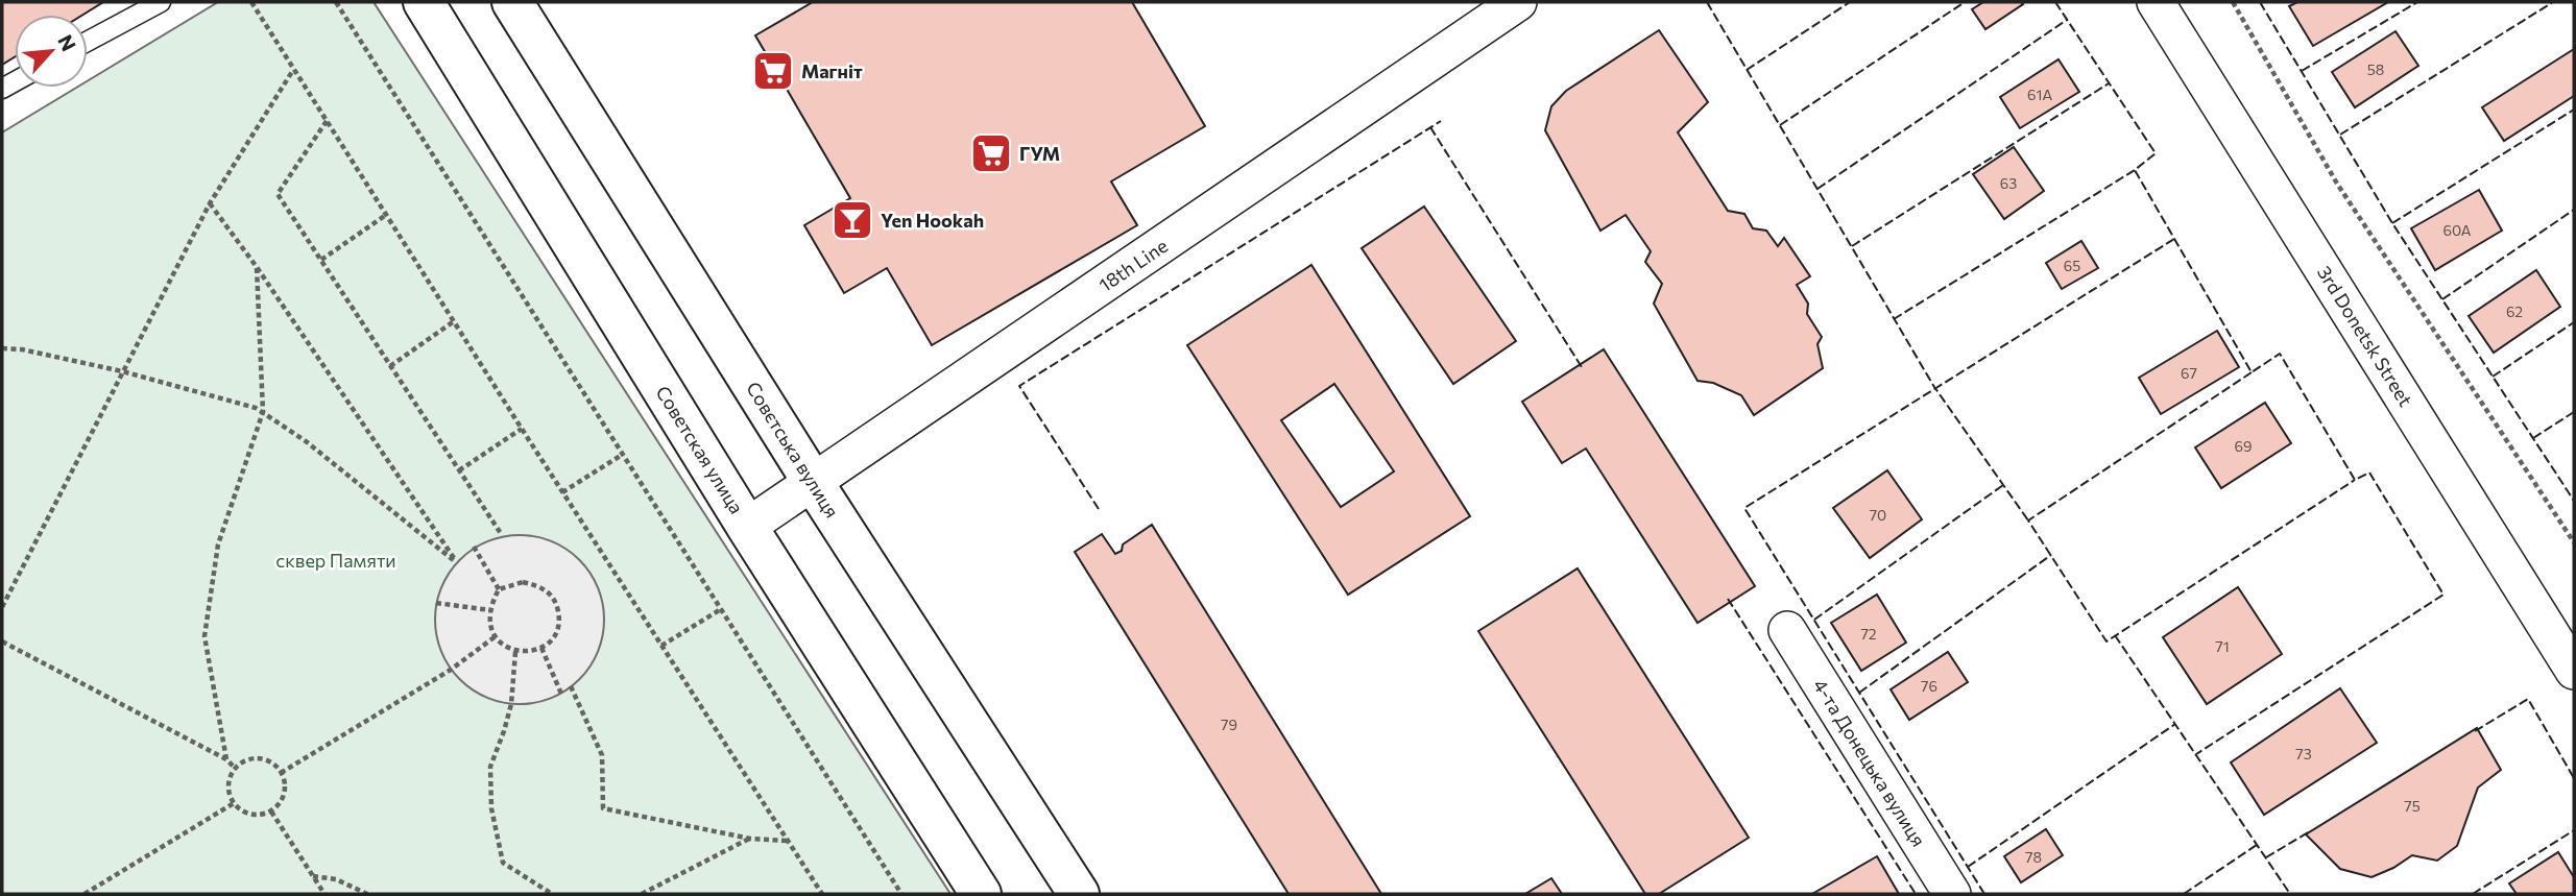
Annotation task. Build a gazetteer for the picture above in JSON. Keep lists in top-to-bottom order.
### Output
{
  "streets": {
    "main road": ["Советская улица", "Совєтська вулиця"],
    "street": ["18th Line", "3rd Donetsk Street", "4-та Донецька вулиця"]
  },
  "crossings": [
    ["18th Line", "Советская улица"],
    ["18th Line", "Совєтська вулиця"]
  ],
  "parks": ["сквер Памяти"],
  "places": {
    "supermarket": ["Магніт", "ГУМ"],
    "bar": ["Yen Hookah"]
  },
  "house_numbers": [
    "58",
    "61А",
    "63",
    "60А",
    "65",
    "62",
    "67",
    "69",
    "70",
    "72",
    "71",
    "76",
    "79",
    "73",
    "75",
    "78"
  ],
  "north": "top right"
}
